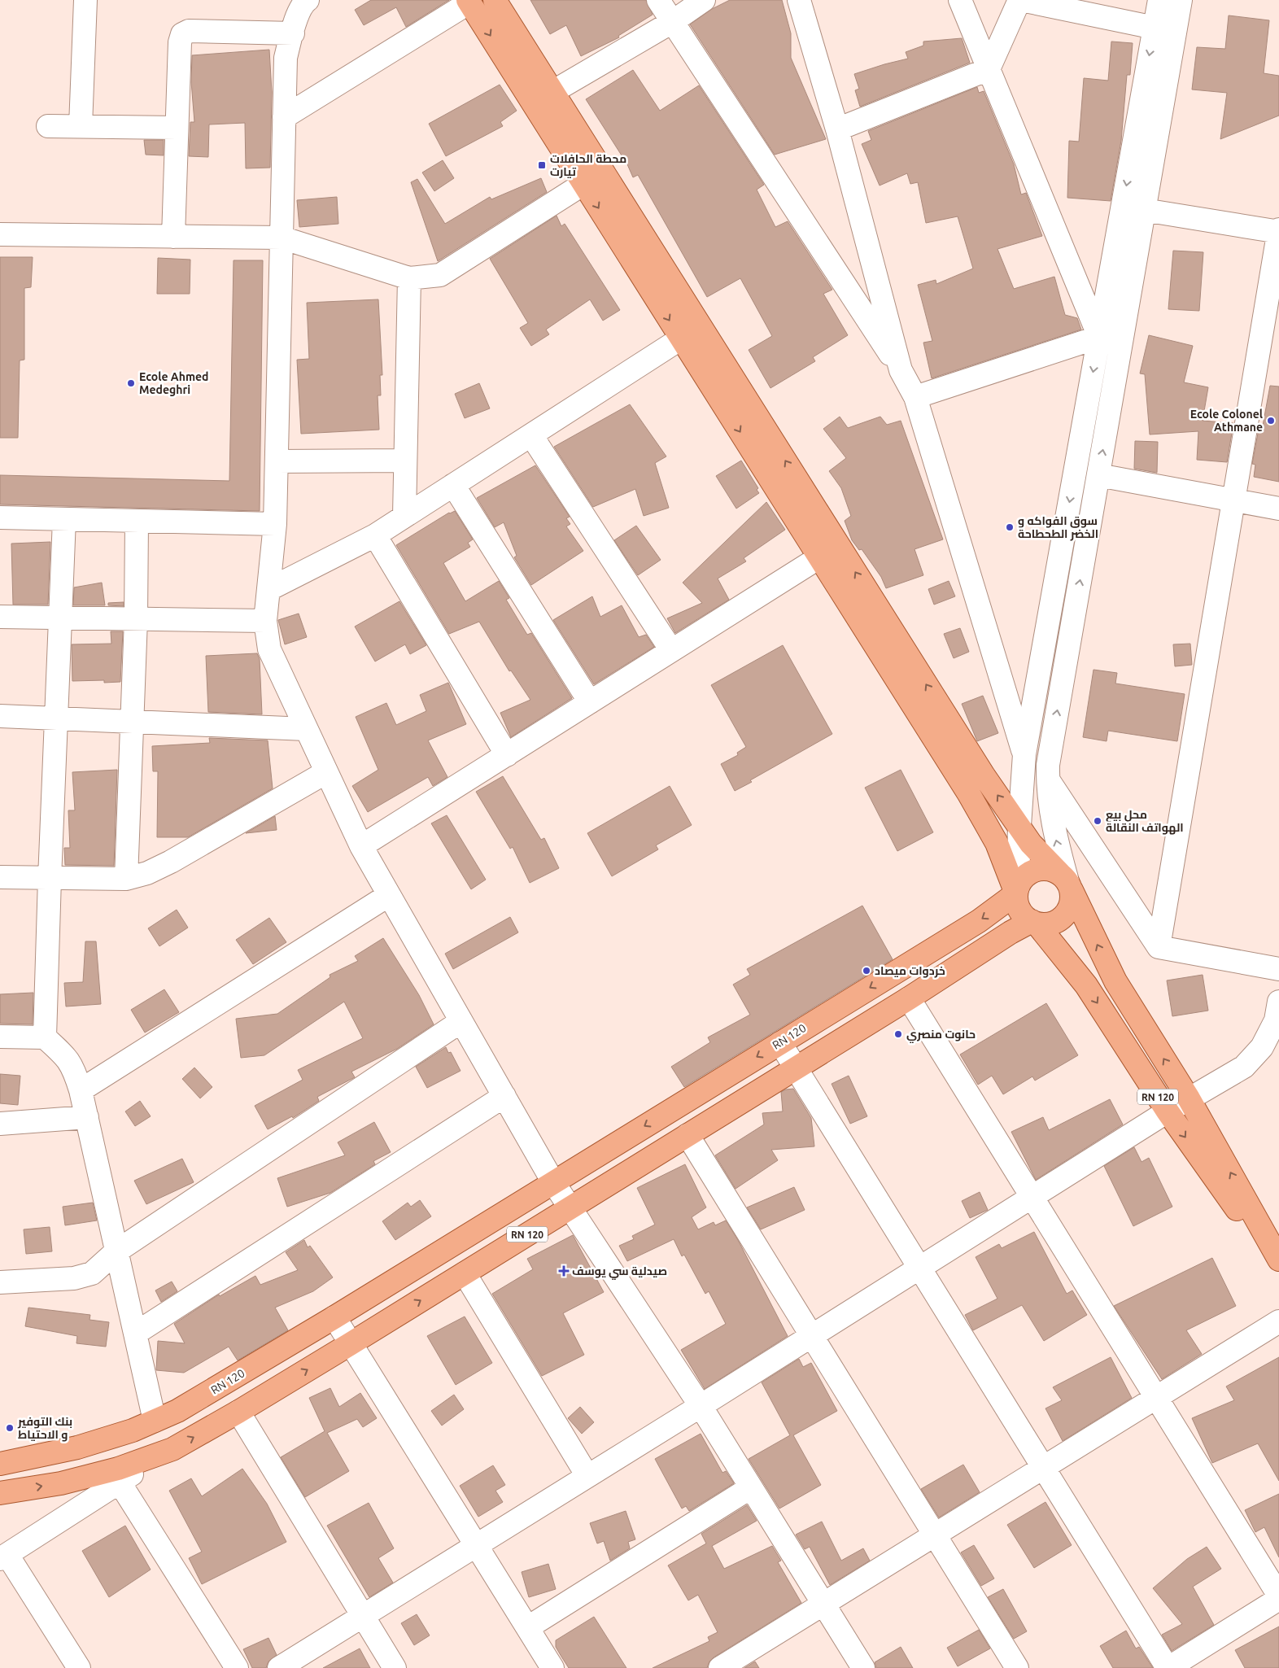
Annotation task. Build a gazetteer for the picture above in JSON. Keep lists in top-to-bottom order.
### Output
{
  "streets": {
    "main road": ["RN 120"]
  },
  "places": {
    "transit": ["محطة الحافلات تيارت"],
    "other": [
      "Ecole Ahmed Medeghri",
      "Ecole Colonel Athmane",
      "سوق الفواكه و الخضر الطحطاحة",
      "محل بيع الهواتف النقالة",
      "خردوات ميصاد",
      "حانوت منصري",
      "بنك التوفير و الاحتياط"
    ],
    "health": ["صيدلية سي يوسف"]
  }
}
